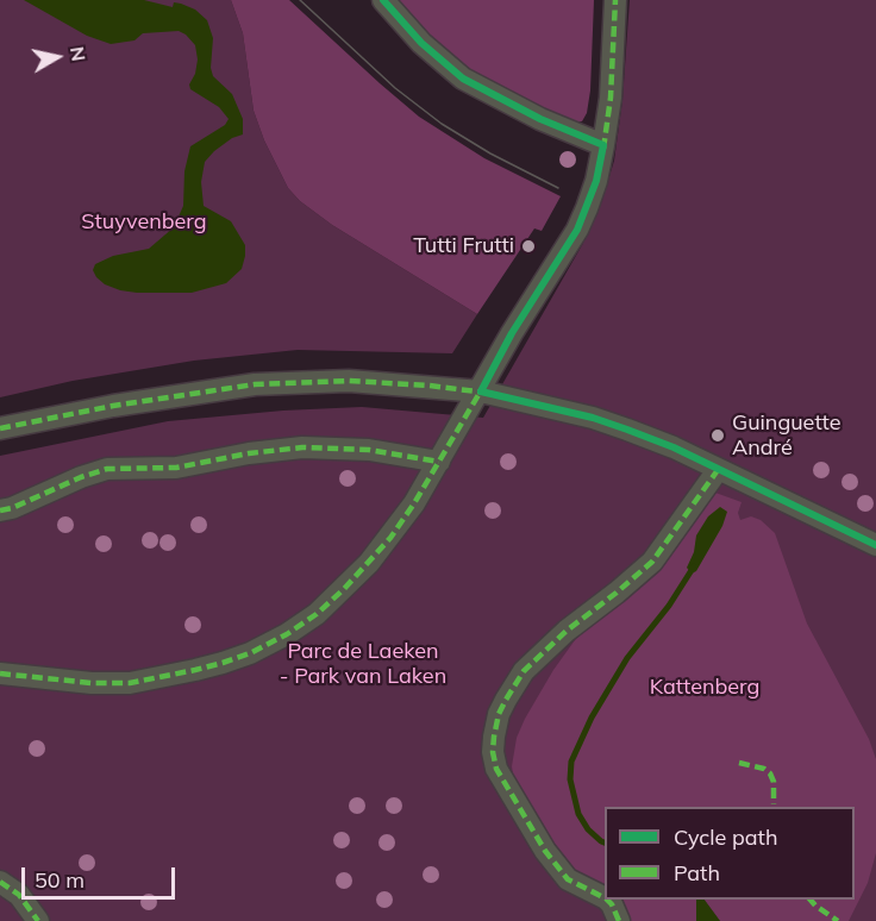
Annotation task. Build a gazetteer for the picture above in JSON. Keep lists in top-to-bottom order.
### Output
{
  "parks": ["Stuyvenberg", "Parc de Laeken - Park van Laken", "Kattenberg"],
  "places": ["Tutti Frutti", "Guinguette André"],
  "legend": ["Cycle path", "Path"],
  "scale_bar": "50 m",
  "north": "right"
}
